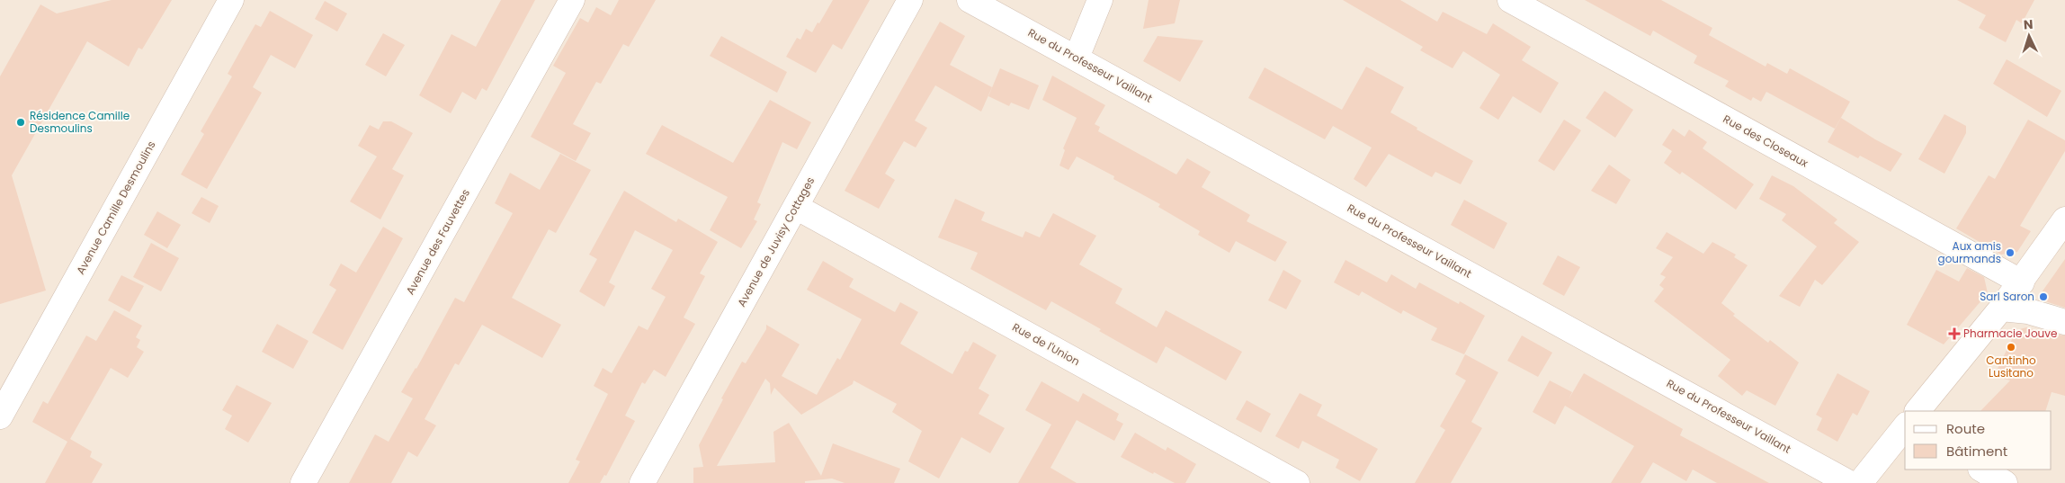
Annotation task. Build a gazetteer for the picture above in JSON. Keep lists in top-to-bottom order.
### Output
{
  "streets": {
    "street": [
      "Rue du Professeur Vaillant",
      "Rue des Closeaux",
      "Avenue Camille Desmoulins",
      "Avenue des Fauvettes",
      "Avenue de Juvisy Cottages",
      "Rue de l'Union"
    ]
  },
  "crossings": [
    ["Avenue de Juvisy Cottages", "Rue de l'Union"]
  ],
  "places": {
    "other": [
      "Résidence Camille Desmoulins",
      "Aux amis gourmands",
      "Sarl Saron",
      "Cantinho Lusitano"
    ],
    "health": ["Pharmacie Jouve"]
  },
  "legend": ["Route", "Bâtiment"],
  "north": "top"
}
